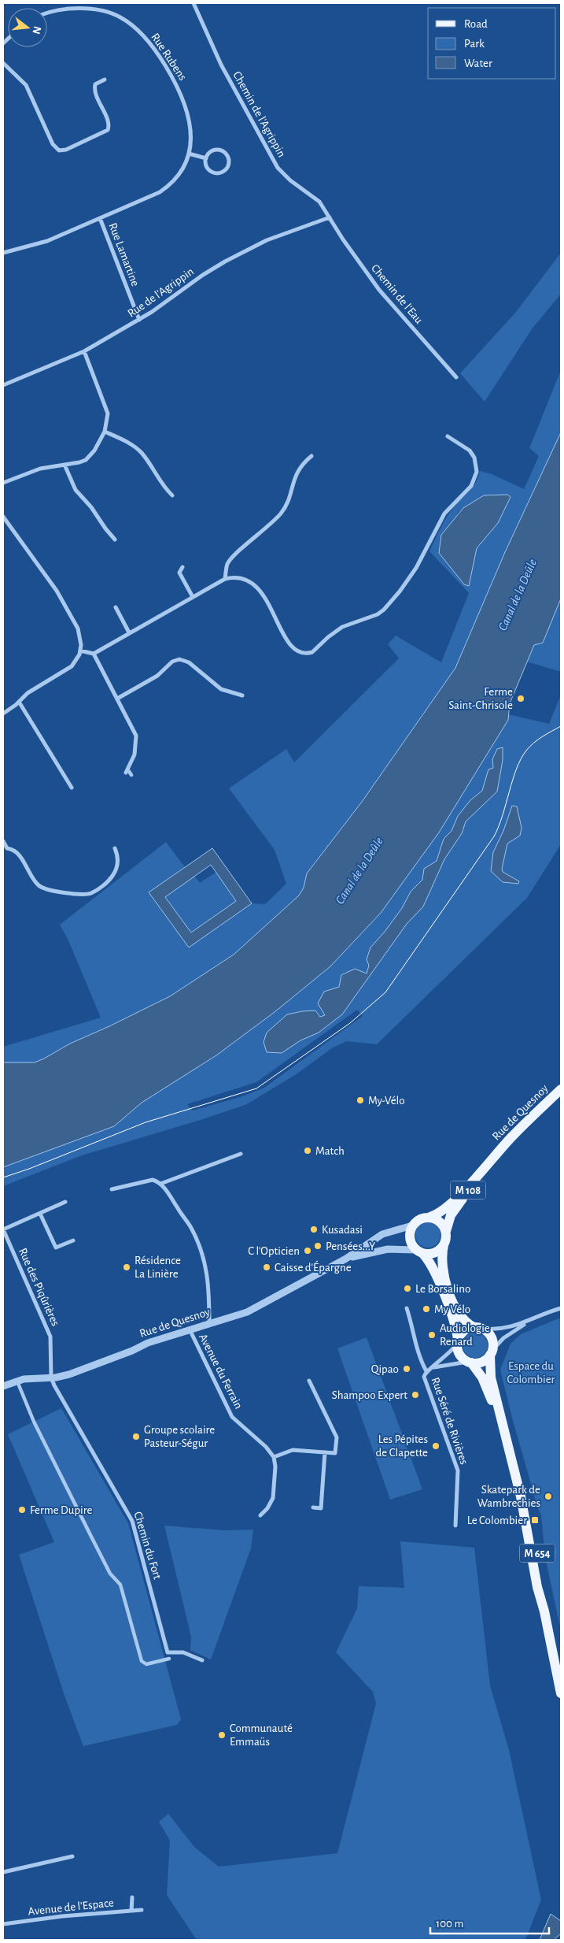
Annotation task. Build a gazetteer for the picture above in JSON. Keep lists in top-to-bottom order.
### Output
{
  "streets": {
    "main road": ["Rue de Quesnoy", "M 108", "M 654"],
    "street": [
      "Rue Rubens",
      "Chemin de l'Agrippin",
      "Rue Lamartine",
      "Rue de l'Agrippin",
      "Chemin de l'Eau",
      "Rue des Piqûrières",
      "Avenue du Ferrain",
      "Rue Séré de Rivières",
      "Chemin du Fort",
      "Avenue de l'Espace"
    ]
  },
  "crossings": [
    ["Rue Rubens", "Rue Lamartine"],
    ["Chemin de l'Agrippin", "Rue de l'Agrippin"],
    ["Chemin de l'Agrippin", "Chemin de l'Eau"],
    ["Rue Lamartine", "Rue de l'Agrippin"],
    ["Rue de l'Agrippin", "Chemin de l'Eau"],
    ["Rue de Quesnoy", "Rue des Piqûrières"],
    ["Rue de Quesnoy", "Avenue du Ferrain"],
    ["Rue de Quesnoy", "Chemin du Fort"],
    ["Rue des Piqûrières", "Chemin du Fort"],
    ["Rue Séré de Rivières", "M 654"]
  ],
  "water": ["Canal de la Deûle"],
  "parks": ["Espace du Colombier"],
  "places": {
    "other": [
      "Ferme Saint-Chrisole",
      "My-Vélo",
      "Match",
      "Kusadasi",
      "Pensées...Y",
      "C l'Opticien",
      "Résidence La Linière",
      "Caisse d'Épargne",
      "Le Borsalino",
      "My Vélo",
      "Audiologie Renard",
      "Qipao",
      "Shampoo Expert",
      "Groupe scolaire Pasteur-Ségur",
      "Les Pépites de Clapette",
      "Skatepark de Wambrechies",
      "Ferme Dupire",
      "Communauté Emmaüs"
    ],
    "transit": ["Le Colombier"]
  },
  "legend": ["Road", "Park", "Water"],
  "scale_bar": "100 m",
  "north": "right"
}
